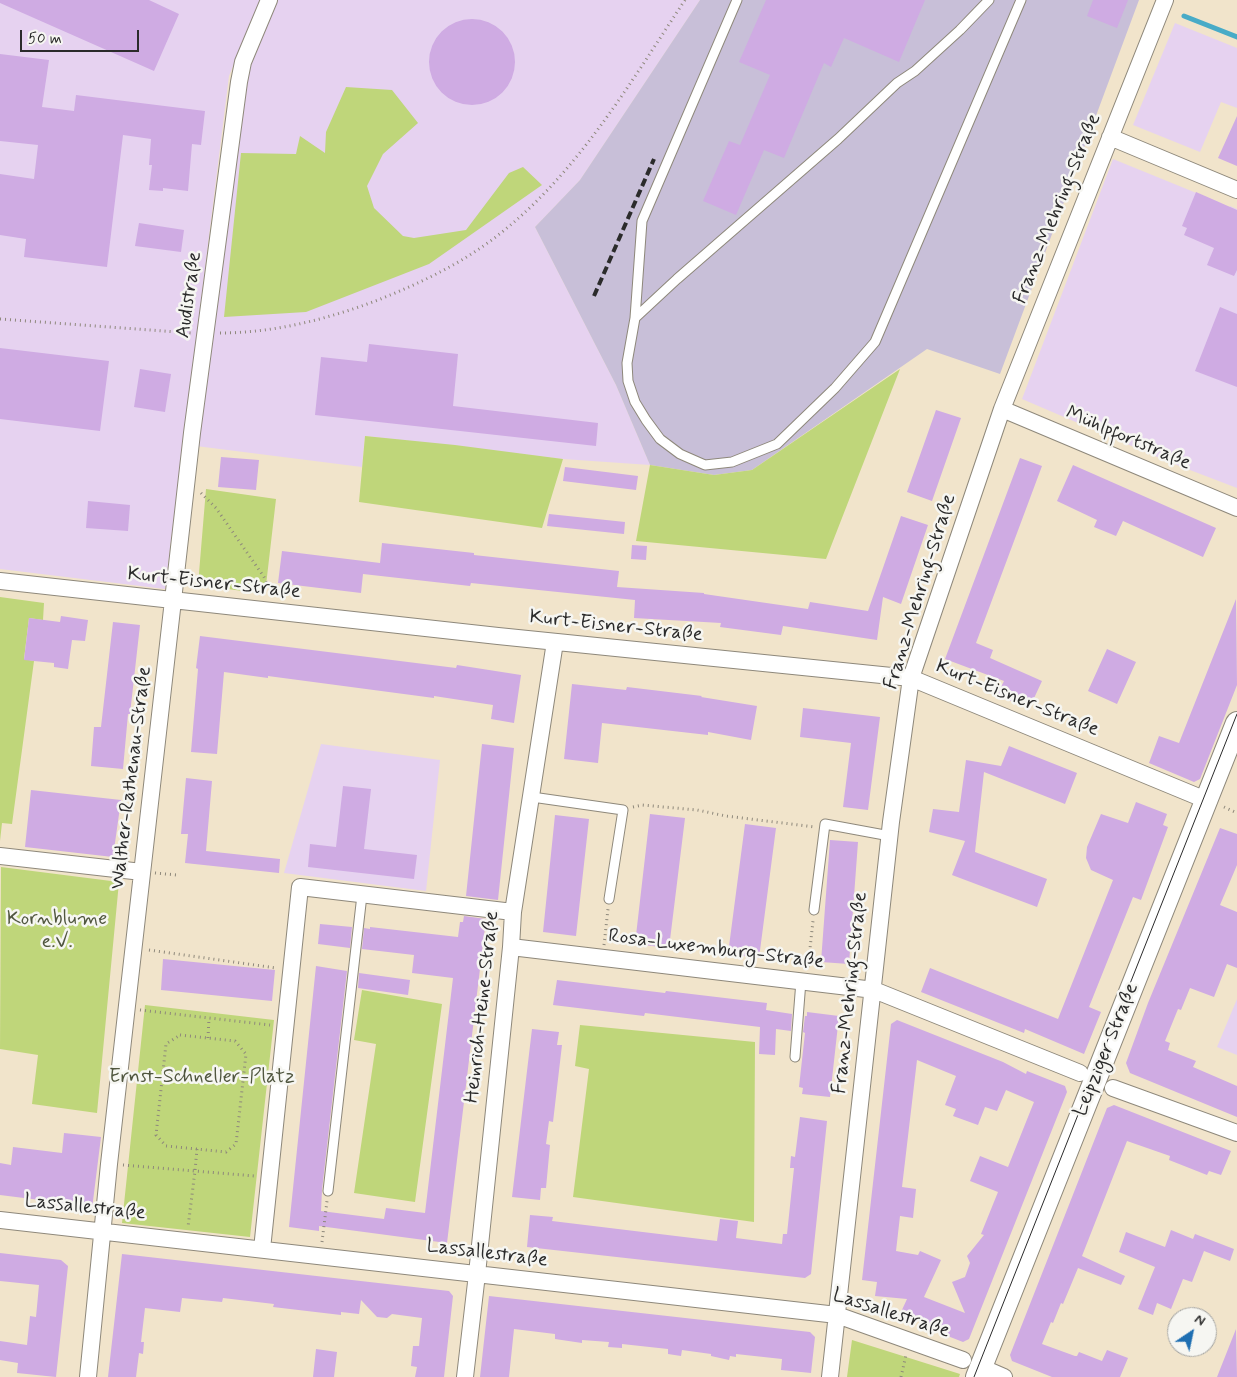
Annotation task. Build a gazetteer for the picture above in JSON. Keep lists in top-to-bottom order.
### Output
{
  "streets": {
    "street": [
      "Franz-Mehring-Straße",
      "Audistraße",
      "Mühlpfortstraße",
      "Kurt-Eisner-Straße",
      "Walther-Rathenau-Straße",
      "Rosa-Luxemburg-Straße",
      "Heinrich-Heine-Straße",
      "Leipziger Straße",
      "Lassallestraße"
    ]
  },
  "crossings": [
    ["Franz-Mehring-Straße", "Mühlpfortstraße"],
    ["Franz-Mehring-Straße", "Kurt-Eisner-Straße"],
    ["Franz-Mehring-Straße", "Rosa-Luxemburg-Straße"],
    ["Franz-Mehring-Straße", "Lassallestraße"],
    ["Audistraße", "Kurt-Eisner-Straße"],
    ["Audistraße", "Walther-Rathenau-Straße"],
    ["Kurt-Eisner-Straße", "Walther-Rathenau-Straße"],
    ["Kurt-Eisner-Straße", "Heinrich-Heine-Straße"],
    ["Kurt-Eisner-Straße", "Leipziger Straße"],
    ["Walther-Rathenau-Straße", "Lassallestraße"],
    ["Rosa-Luxemburg-Straße", "Heinrich-Heine-Straße"],
    ["Heinrich-Heine-Straße", "Lassallestraße"],
    ["Leipziger Straße", "Lassallestraße"]
  ],
  "parks": ["Kornblume e.V.", "Ernst-Schneller-Platz"],
  "scale_bar": "50 m",
  "north": "top right"
}
